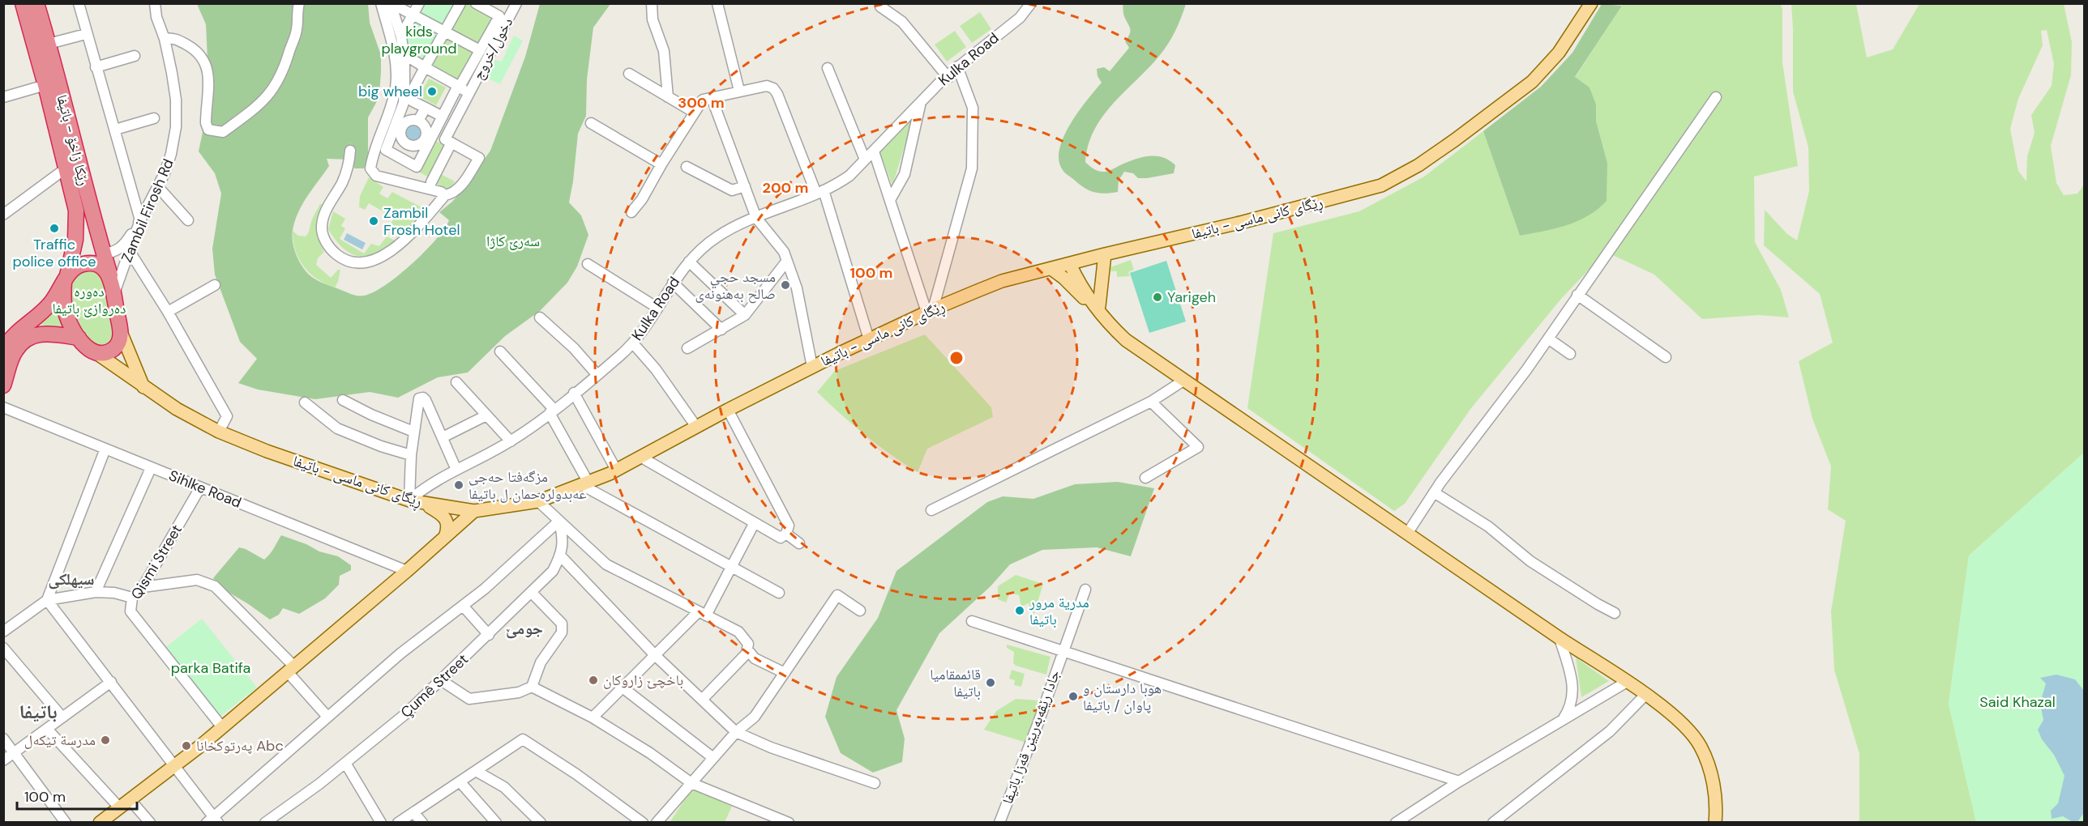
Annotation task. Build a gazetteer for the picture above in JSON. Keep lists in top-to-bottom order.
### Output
{
  "streets": {
    "highway": ["رێکا زاخۆ - باتیفا"],
    "main road": ["ڕێگای کانی ماسی - باتيفا"],
    "street": [
      "دخول/خروج",
      "Kulka Road",
      "Zambil Firosh Rd",
      "Sihlke Road",
      "Qismi Street",
      "Çumê Street",
      "جادا رێڤه‌به‌ريێن قه‌زا باتيفا"
    ]
  },
  "crossings": [
    ["Kulka Road", "ڕێگای کانی ماسی - باتيفا"],
    ["رێکا زاخۆ - باتیفا", "Zambil Firosh Rd"],
    ["رێکا زاخۆ - باتیفا", "ڕێگای کانی ماسی - باتيفا"],
    ["Zambil Firosh Rd", "ڕێگای کانی ماسی - باتيفا"],
    ["Sihlke Road", "Qismi Street"]
  ],
  "districts": ["سيهلكى", "جومێ", "باتیفا"],
  "parks": [
    "kids playground",
    "سەرێ کاژا",
    "ده‌وره‌ ده‌روازێ باتيفا",
    "parka Batifa",
    "Said Khazal"
  ],
  "places": [
    "big wheel",
    "Zambil Frosh Hotel",
    "Traffic police office",
    "مسجد حجي صالح بەھنونەی",
    "Yarigeh",
    "مزگەفتا حەجی عەبدولرەحمان ل باتیفا",
    "مدرية مرور باتيفا",
    "باخچێ زاروکان",
    "قائممقاميا باتيفا",
    "هوبا دارستان و پاوان / باتيفا",
    "مدرسة تيكه‌ل",
    "په‌رتوكخانا Abc"
  ],
  "scale_bar": "100 m",
  "rings": ["300 m", "200 m", "100 m"]
}
